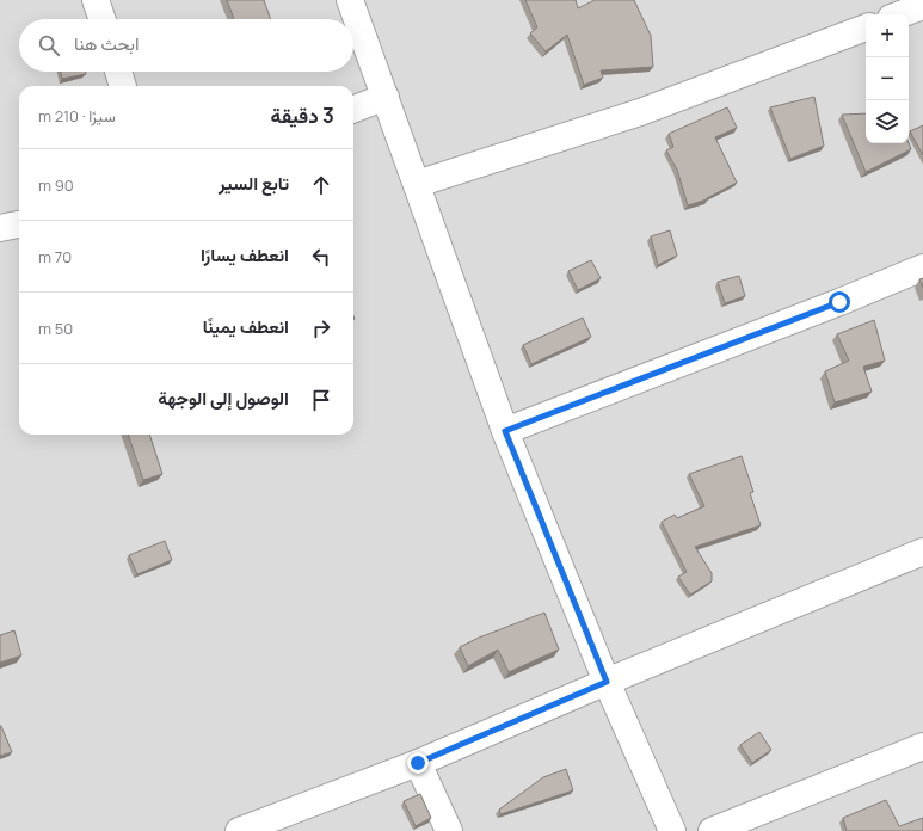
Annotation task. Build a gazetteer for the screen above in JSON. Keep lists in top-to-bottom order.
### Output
{
  "page": {
    "map_buttons": ["+", "−"],
    "search": "ابحث هنا",
    "heading": ["3 دقيقة", "سيرًا · 210 m"],
    "list": [
      ["تابع السير", "90 m"],
      ["انعطف يسارًا", "70 m"],
      ["انعطف يمينًا", "50 m"],
      "الوصول إلى الوجهة"
    ]
  }
}
